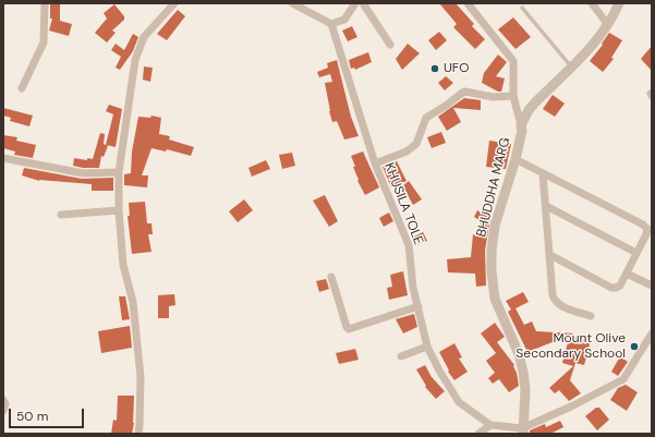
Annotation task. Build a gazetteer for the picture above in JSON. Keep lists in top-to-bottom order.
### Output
{
  "streets": {
    "street": ["BHUDDHA MARG", "KHUSILA TOLE"]
  },
  "places": ["UFO", "Mount Olive Secondary School"],
  "scale_bar": "50 m"
}
